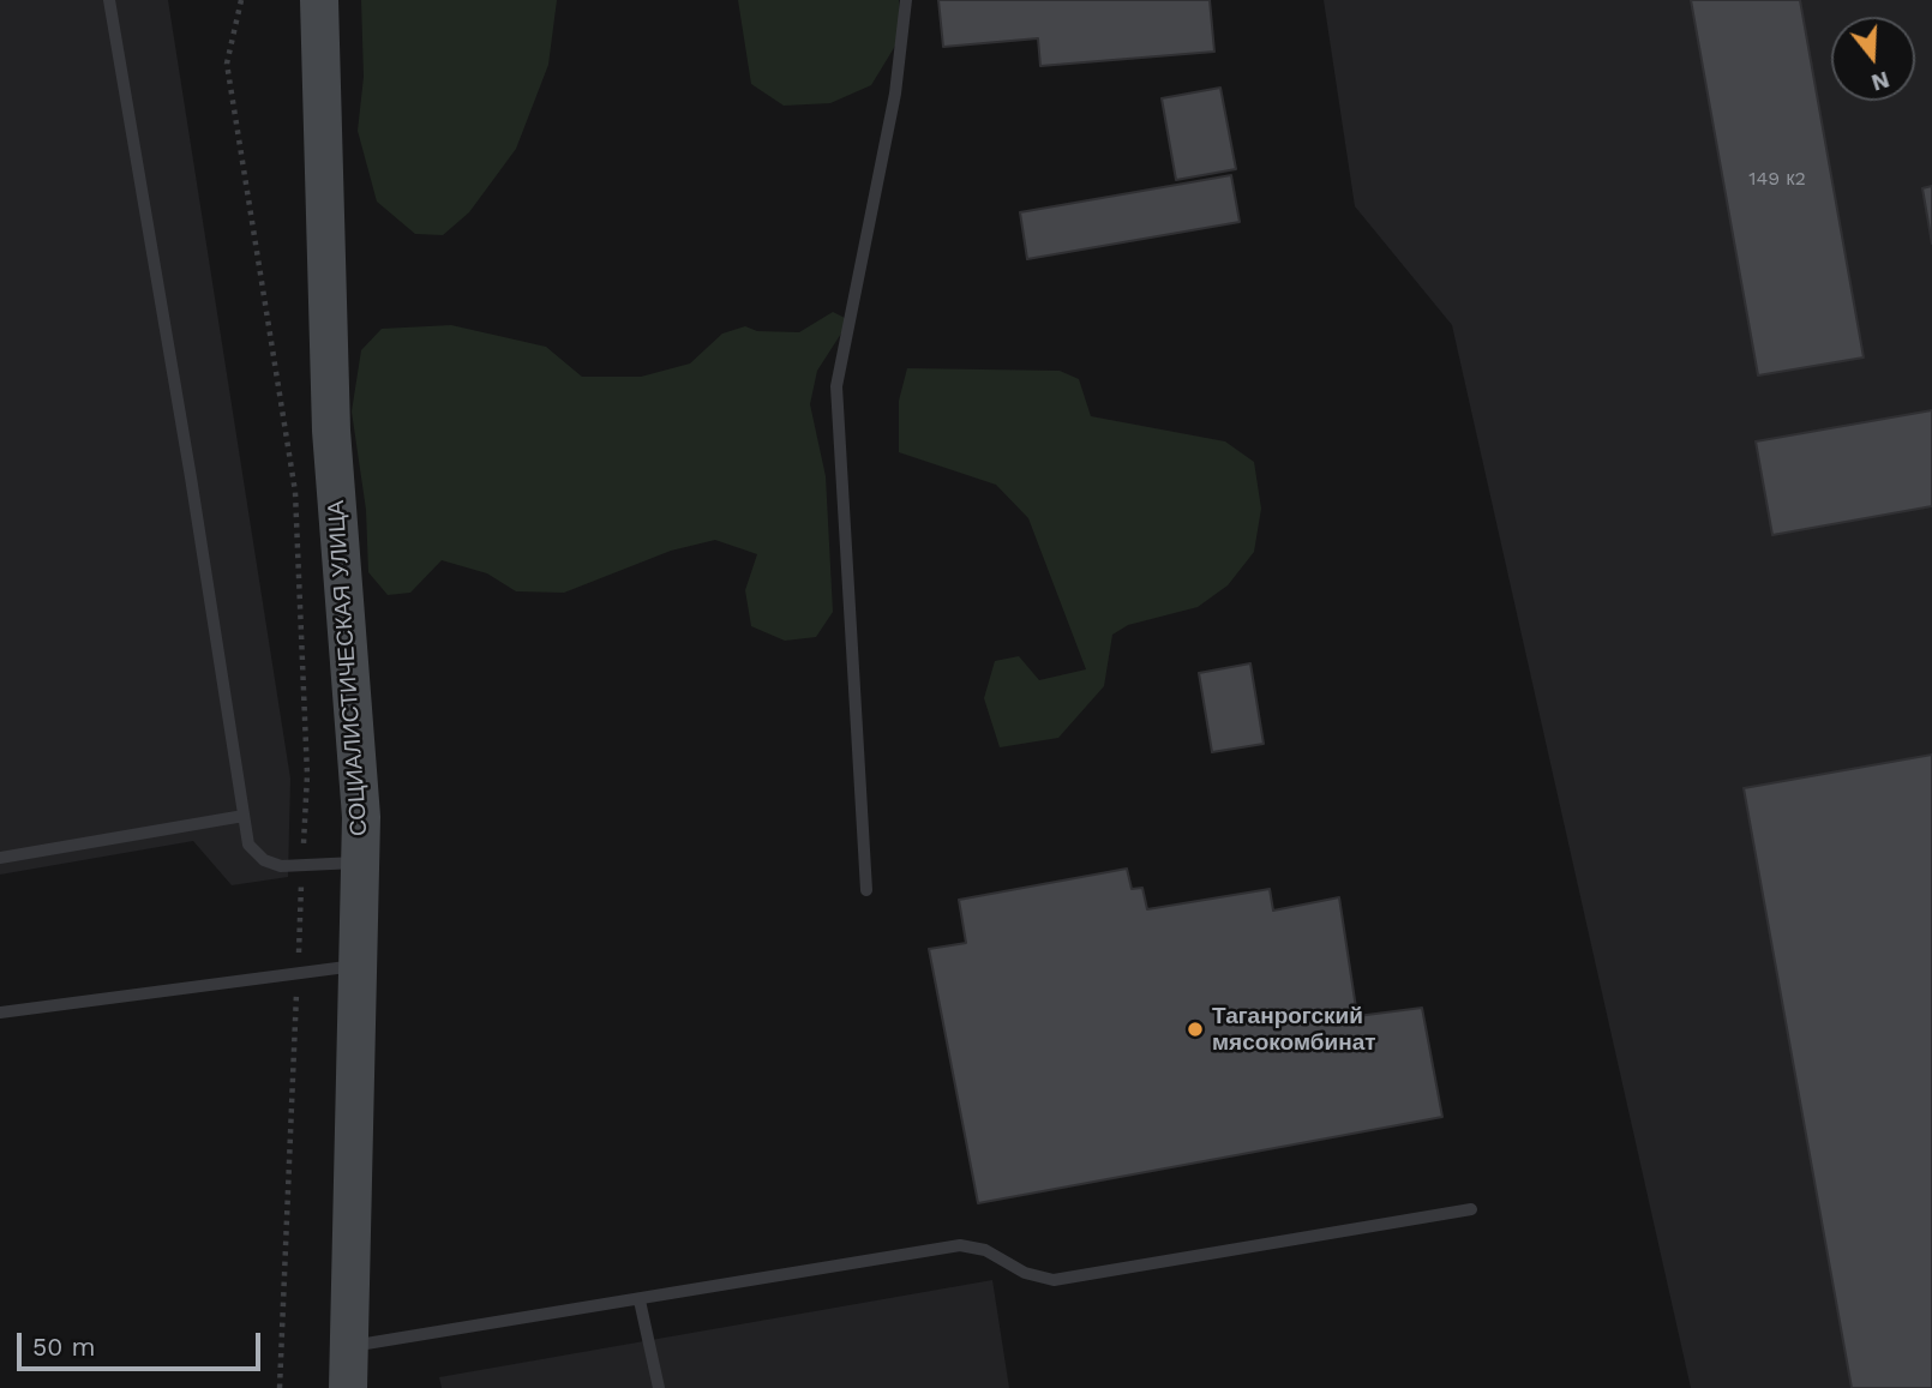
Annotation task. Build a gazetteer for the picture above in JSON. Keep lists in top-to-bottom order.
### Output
{
  "streets": {
    "street": ["СОЦИАЛИСТИЧЕСКАЯ УЛИЦА"]
  },
  "places": ["Таганрогский мясокомбинат"],
  "house_numbers": ["149 к2"],
  "scale_bar": "50 m",
  "north": "bottom"
}
